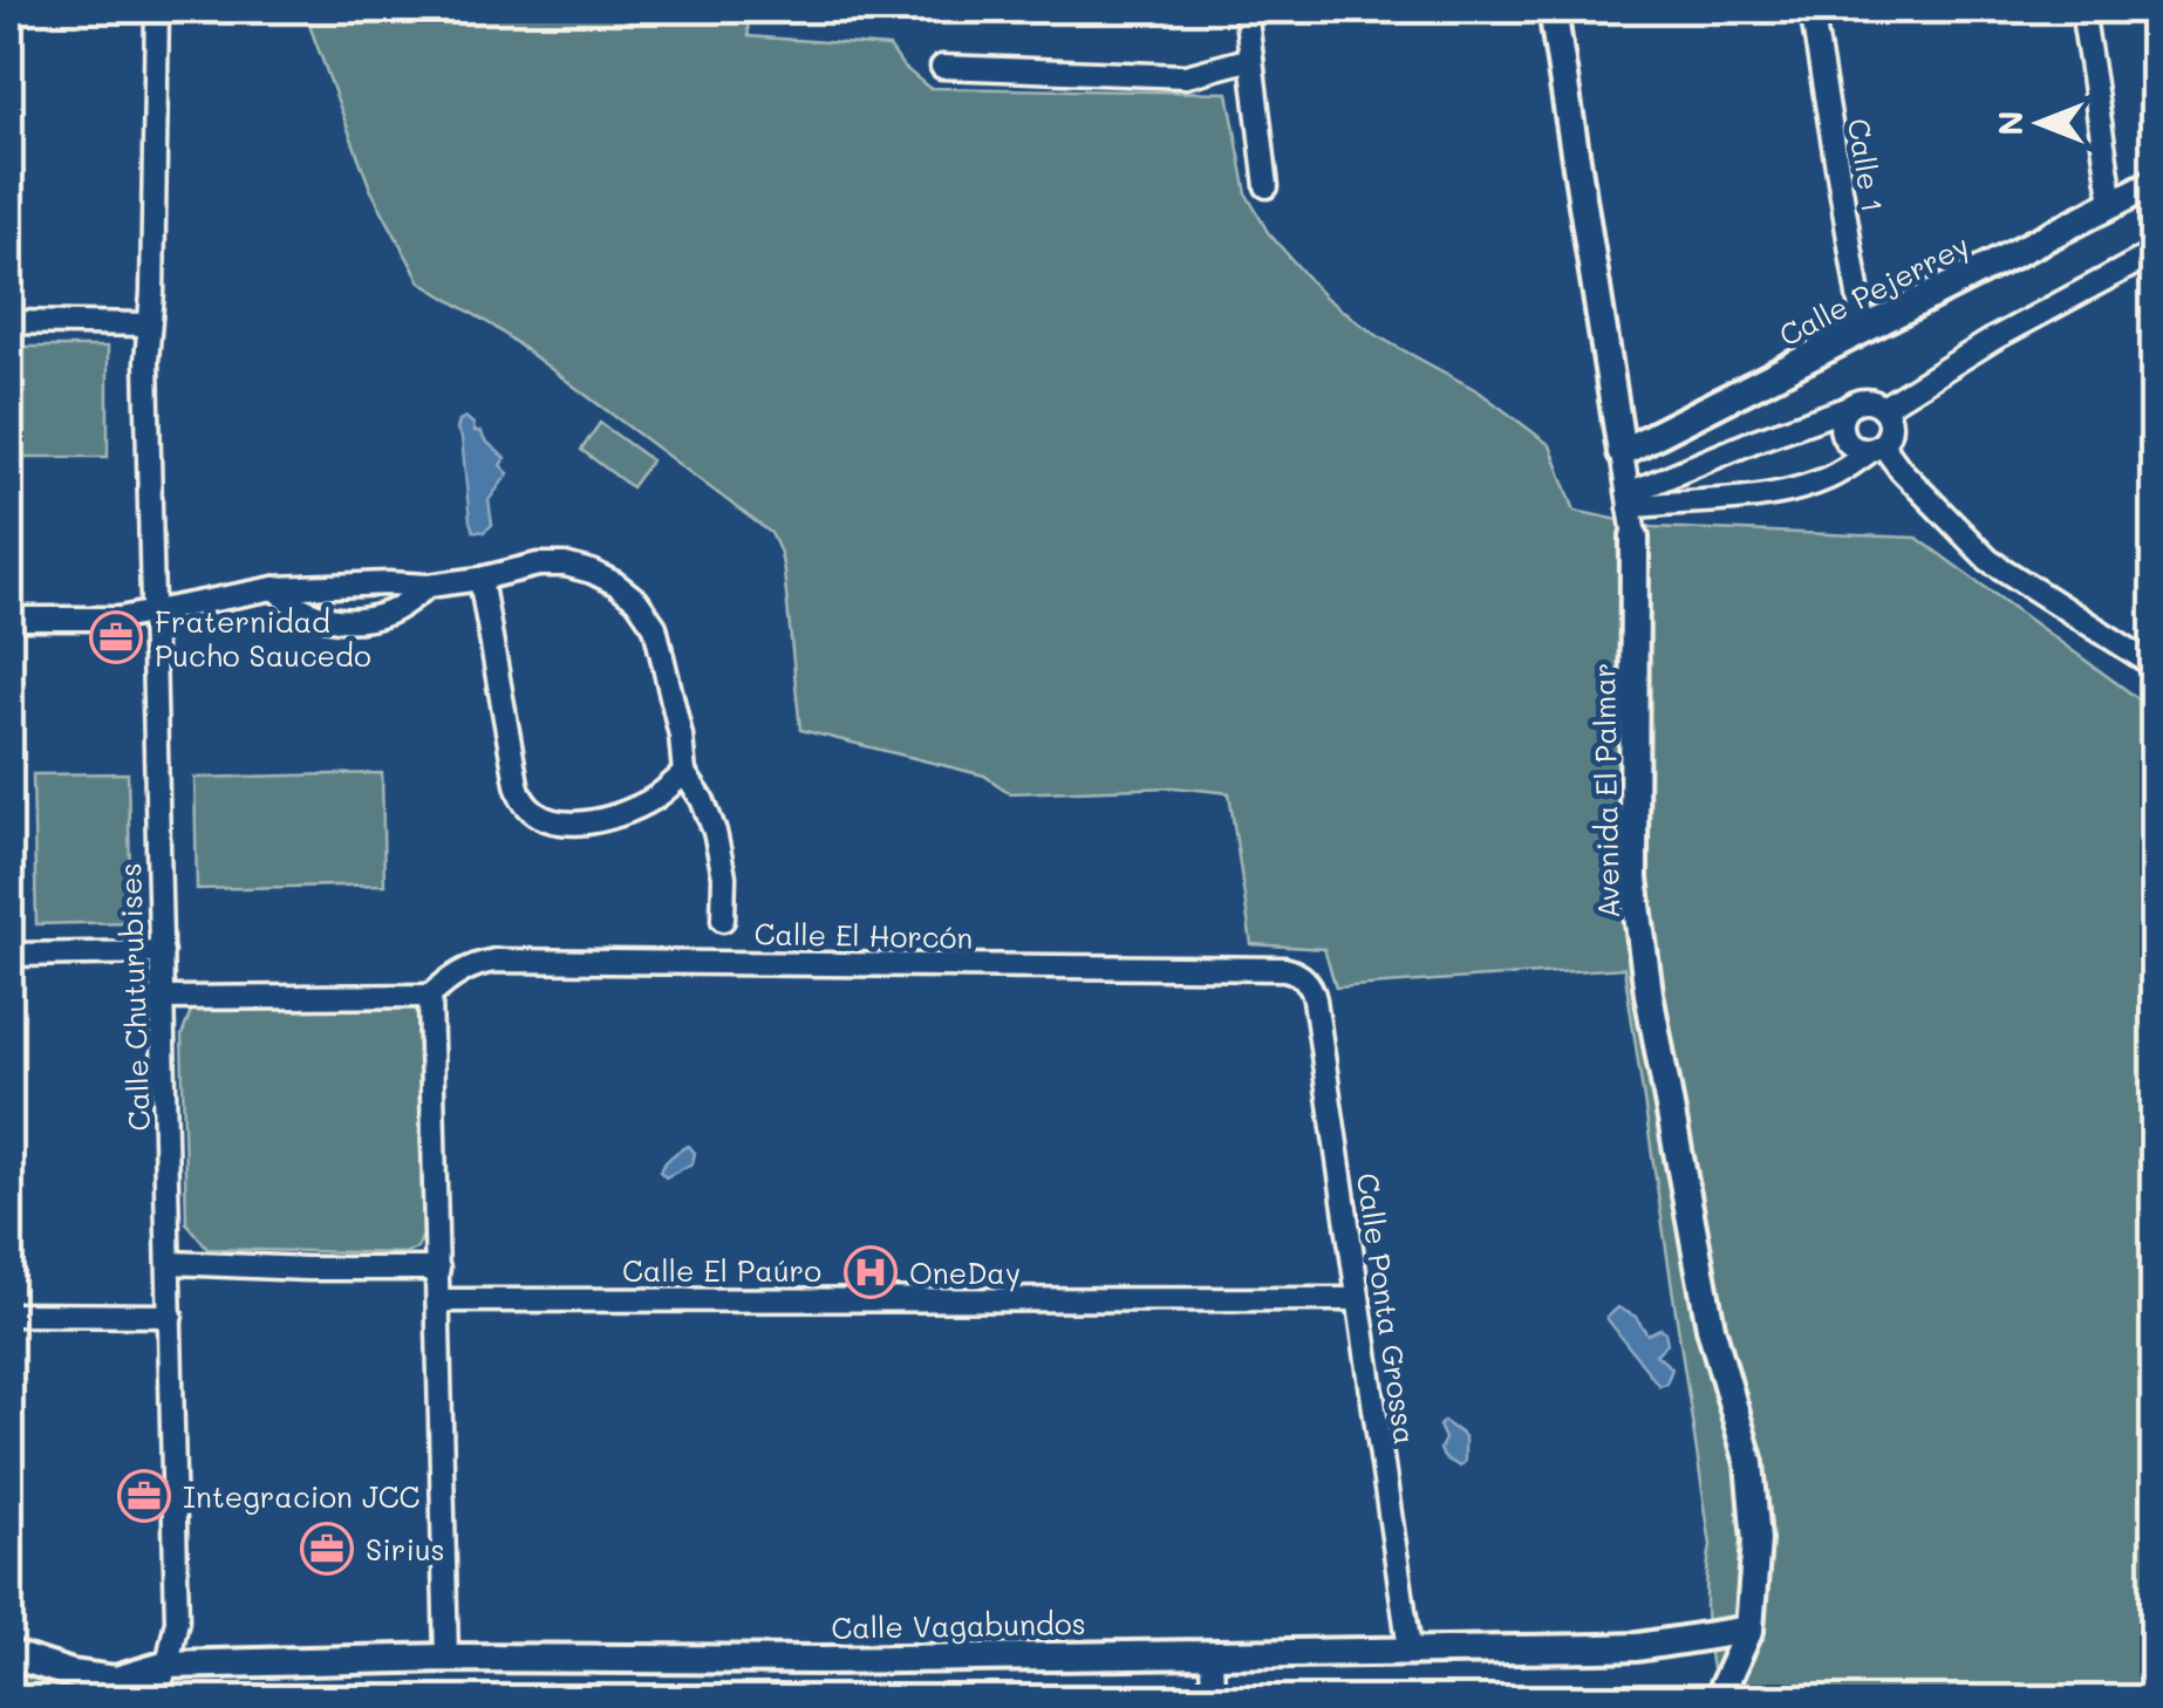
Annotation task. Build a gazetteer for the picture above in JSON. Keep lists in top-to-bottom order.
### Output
{
  "streets": {
    "street": [
      "Calle 1",
      "Calle Pejerrey",
      "Avenida El Palmar",
      "Calle El Horcón",
      "Calle Chuturubises",
      "Calle El Paúro",
      "Calle Ponta Grossa",
      "Calle Vagabundos"
    ]
  },
  "crossings": [
    ["Calle 1", "Calle Pejerrey"],
    ["Calle Pejerrey", "Avenida El Palmar"],
    ["Avenida El Palmar", "Calle Vagabundos"],
    ["Calle El Horcón", "Calle Ponta Grossa"],
    ["Calle Chuturubises", "Calle Vagabundos"],
    ["Calle El Paúro", "Calle Ponta Grossa"],
    ["Calle Ponta Grossa", "Calle Vagabundos"]
  ],
  "places": {
    "office": ["Fraternidad Pucho Saucedo", "Integracion JCC", "Sirius"],
    "hospital": ["OneDay"]
  },
  "north": "left"
}
